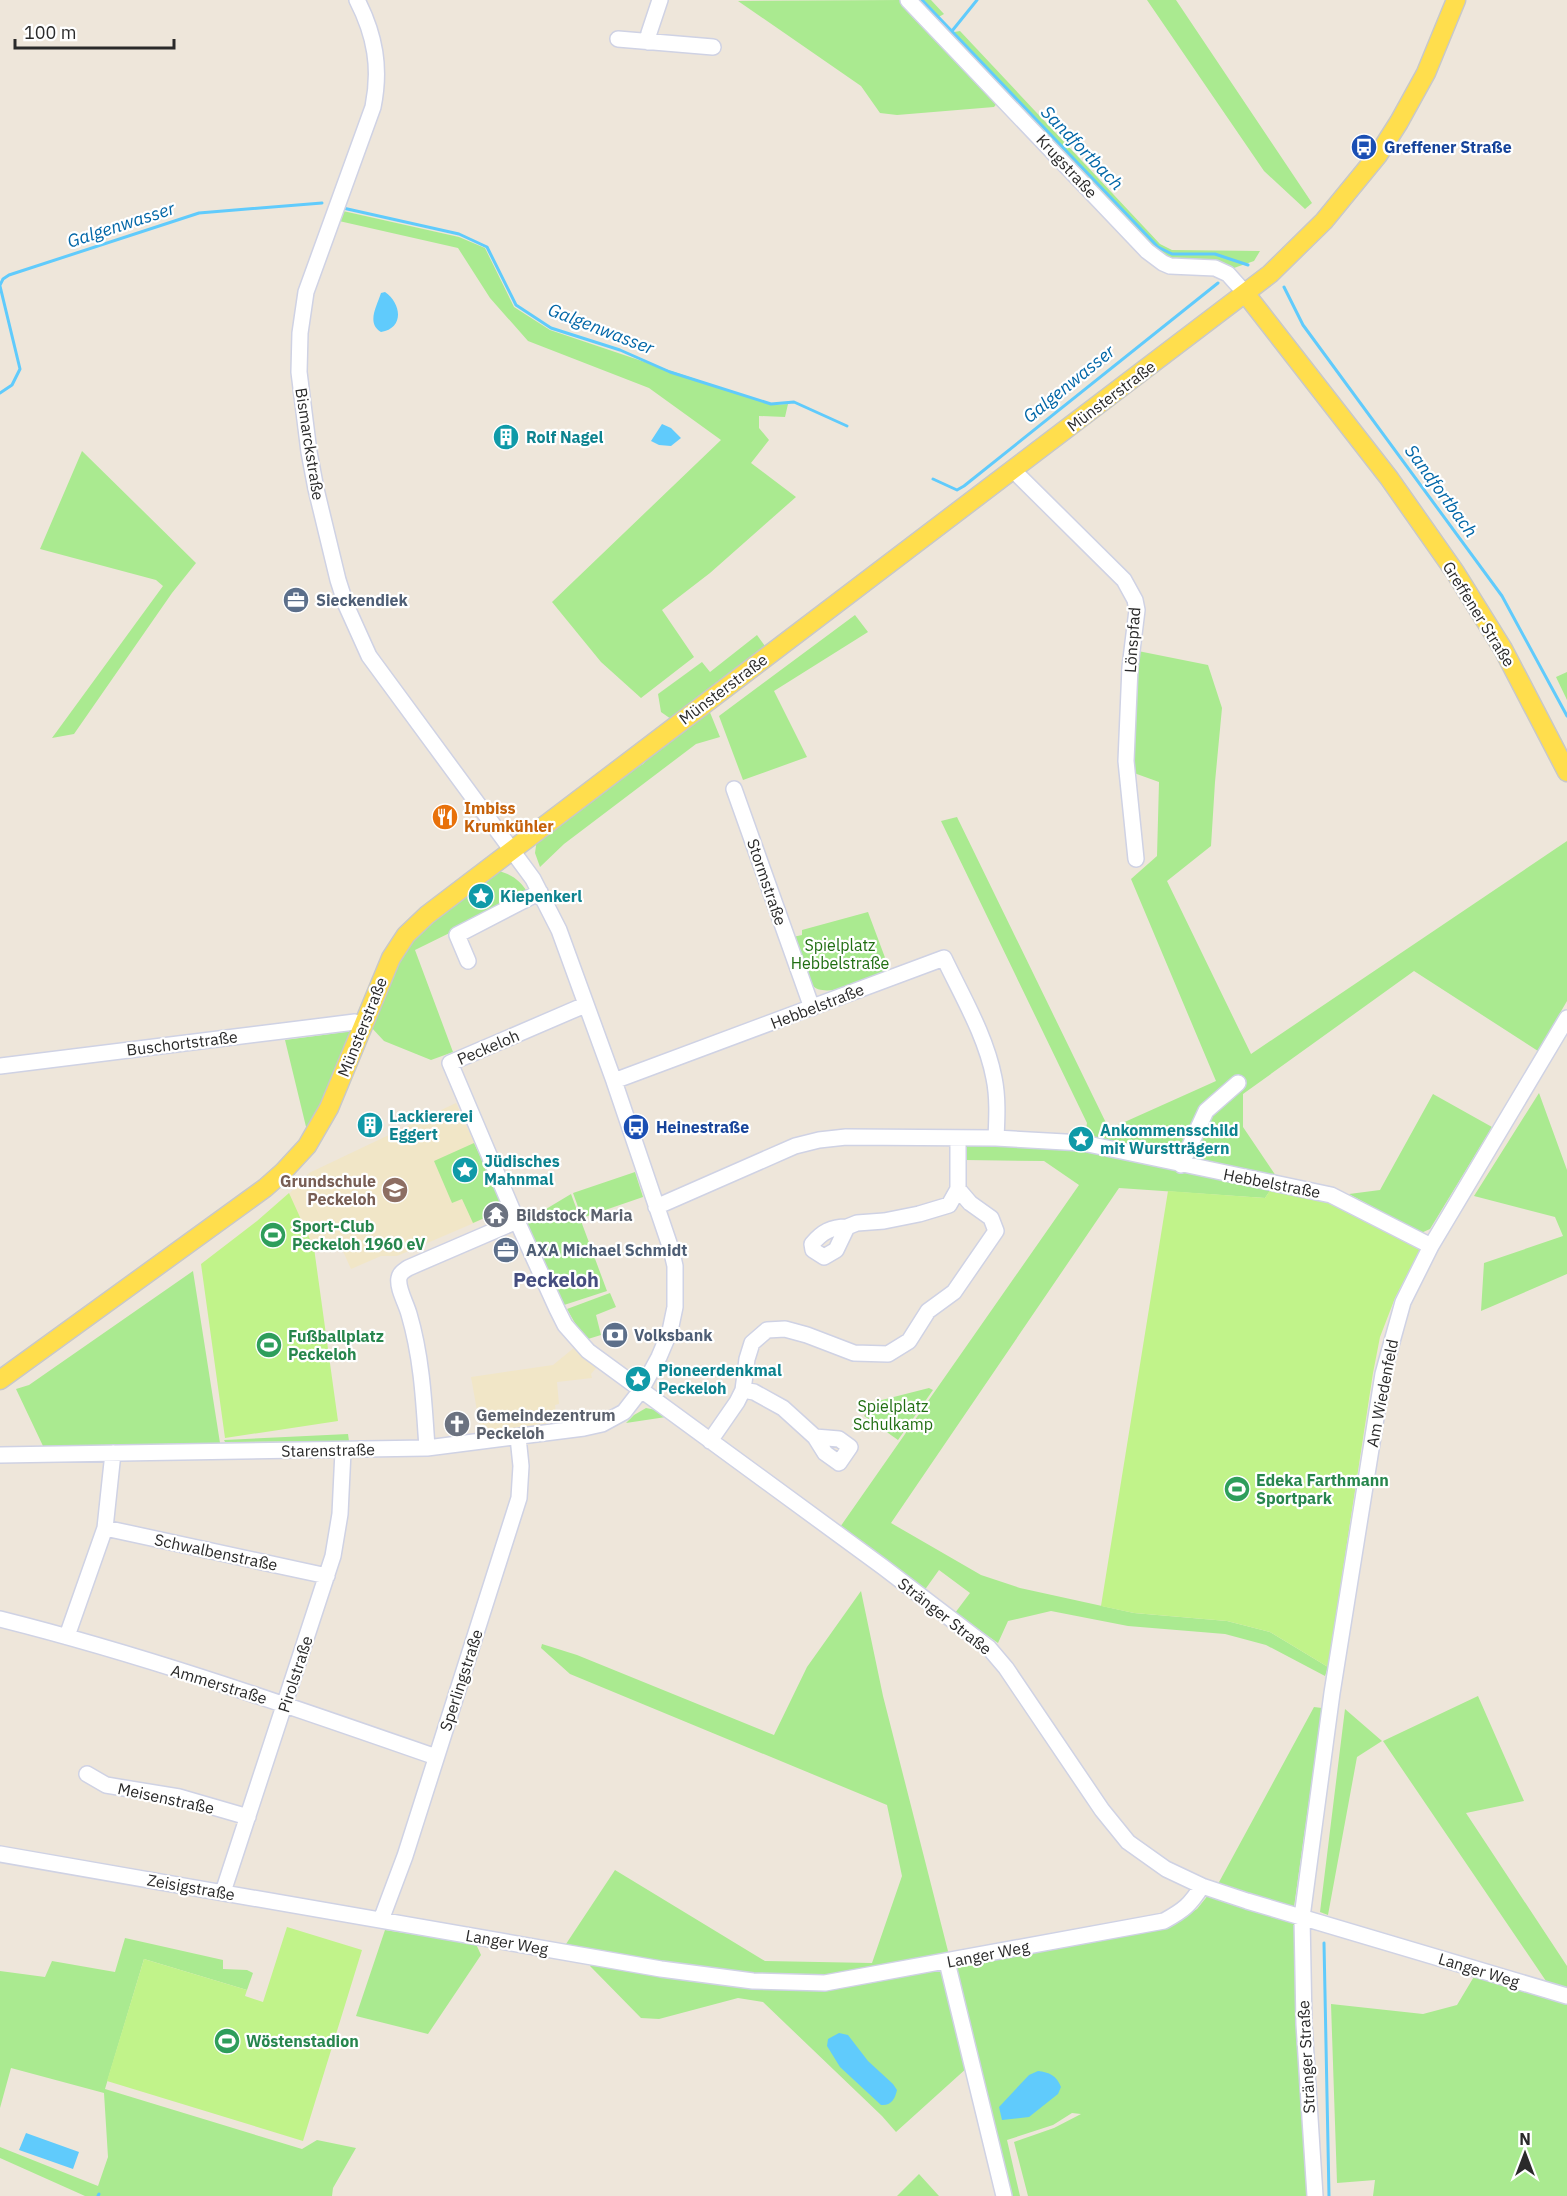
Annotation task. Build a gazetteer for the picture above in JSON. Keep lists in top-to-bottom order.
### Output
{
  "streets": {
    "main road": ["Münsterstraße", "Greffener Straße"],
    "street": [
      "Krugstraße",
      "Bismarckstraße",
      "Lönspfad",
      "Stormstraße",
      "Hebbelstraße",
      "Buschortstraße",
      "Peckeloh",
      "Am Wiedenfeld",
      "Starenstraße",
      "Schwalbenstraße",
      "Stränger Straße",
      "Pirolstraße",
      "Sperlingstraße",
      "Ammerstraße",
      "Meisenstraße",
      "Zeisigstraße",
      "Langer Weg"
    ]
  },
  "crossings": [
    ["Krugstraße", "Münsterstraße"],
    ["Krugstraße", "Greffener Straße"],
    ["Münsterstraße", "Bismarckstraße"],
    ["Münsterstraße", "Greffener Straße"],
    ["Münsterstraße", "Lönspfad"],
    ["Münsterstraße", "Buschortstraße"],
    ["Stormstraße", "Hebbelstraße"],
    ["Hebbelstraße", "Am Wiedenfeld"],
    ["Peckeloh", "Starenstraße"],
    ["Peckeloh", "Stränger Straße"],
    ["Am Wiedenfeld", "Stränger Straße"],
    ["Am Wiedenfeld", "Langer Weg"],
    ["Starenstraße", "Stränger Straße"],
    ["Starenstraße", "Pirolstraße"],
    ["Starenstraße", "Sperlingstraße"],
    ["Schwalbenstraße", "Pirolstraße"],
    ["Stränger Straße", "Langer Weg"],
    ["Pirolstraße", "Ammerstraße"],
    ["Pirolstraße", "Meisenstraße"],
    ["Pirolstraße", "Zeisigstraße"],
    ["Sperlingstraße", "Ammerstraße"],
    ["Sperlingstraße", "Zeisigstraße"],
    ["Sperlingstraße", "Langer Weg"],
    ["Zeisigstraße", "Langer Weg"]
  ],
  "districts": ["Peckeloh"],
  "water": ["Sandfortbach", "Galgenwasser"],
  "parks": ["Spielplatz Hebbelstraße", "Spielplatz Schulkamp"],
  "places": {
    "bus stop": ["Greffener Straße", "Heinestraße"],
    "building": ["Rolf Nagel", "Lackiererei Eggert"],
    "office": ["Sieckendiek", "AXA Michael Schmidt"],
    "restaurant": ["Imbiss Krumkühler"],
    "place": [
      "Kiepenkerl",
      "Ankommensschild mit Wurstträgern",
      "Jüdisches Mahnmal",
      "Pioneerdenkmal Peckeloh"
    ],
    "school or university": ["Grundschule Peckeloh"],
    "temple": ["Bildstock Maria"],
    "sports": [
      "Sport-Club Peckeloh 1960 eV",
      "Fußballplatz Peckeloh",
      "Edeka Farthmann Sportpark",
      "Wöstenstadion"
    ],
    "bank": ["Volksbank"],
    "church": ["Gemeindezentrum Peckeloh"]
  },
  "scale_bar": "100 m",
  "north": "top"
}
